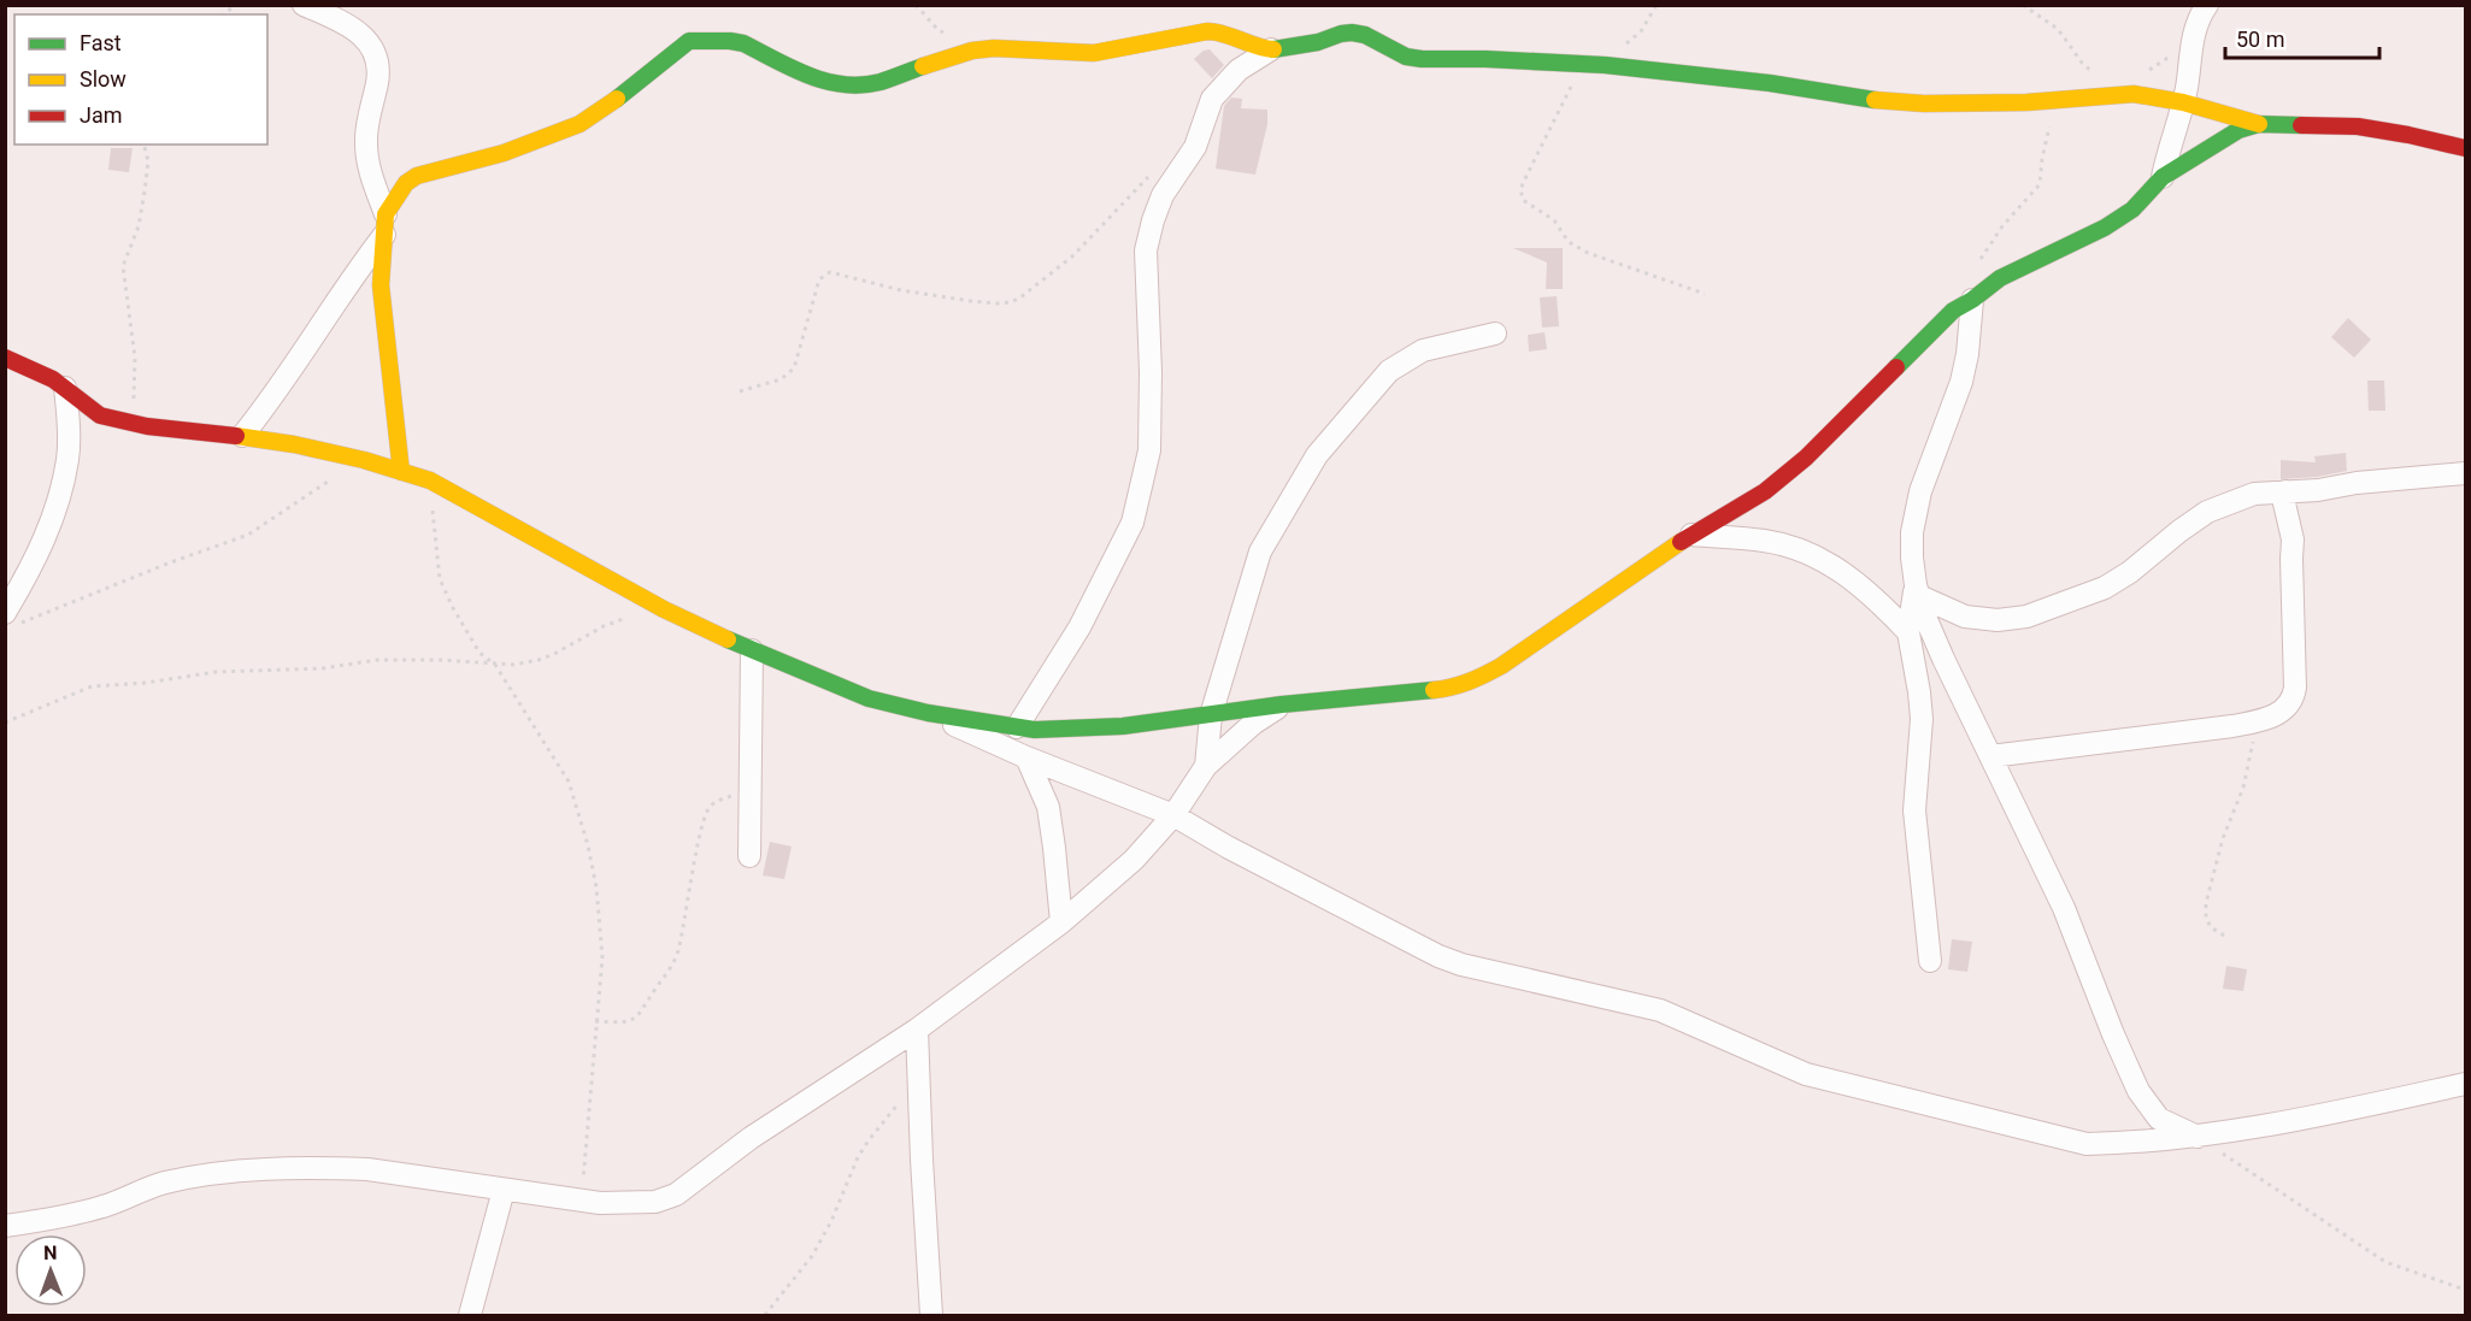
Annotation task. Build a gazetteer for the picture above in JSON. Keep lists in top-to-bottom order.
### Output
{
  "legend": ["Fast", "Slow", "Jam"],
  "scale_bar": "50 m",
  "north": "top"
}
